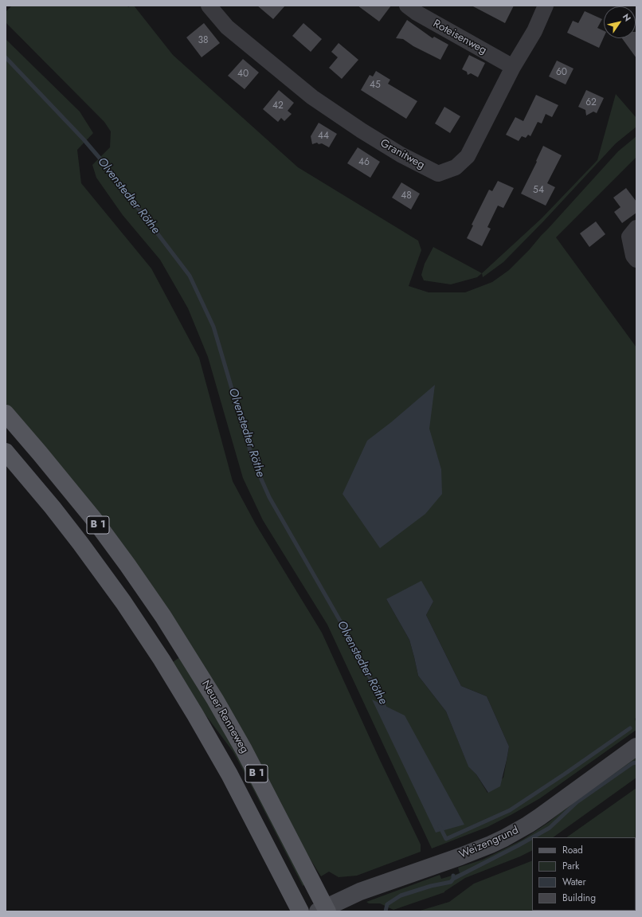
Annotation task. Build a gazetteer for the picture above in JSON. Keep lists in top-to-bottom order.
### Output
{
  "streets": {
    "main road": ["B 1", "Neuer Renneweg", "Weizengrund"],
    "street": ["Roteisenweg", "Granitweg"]
  },
  "crossings": [
    ["Roteisenweg", "Granitweg"],
    ["Neuer Renneweg", "Weizengrund"]
  ],
  "water": ["Olvenstedter Röthe"],
  "house_numbers": [
    "38",
    "60",
    "40",
    "45",
    "62",
    "42",
    "44",
    "46",
    "54",
    "48"
  ],
  "legend": [
    "Road",
    "Park",
    "Water",
    "Building"
  ],
  "north": "top right"
}
